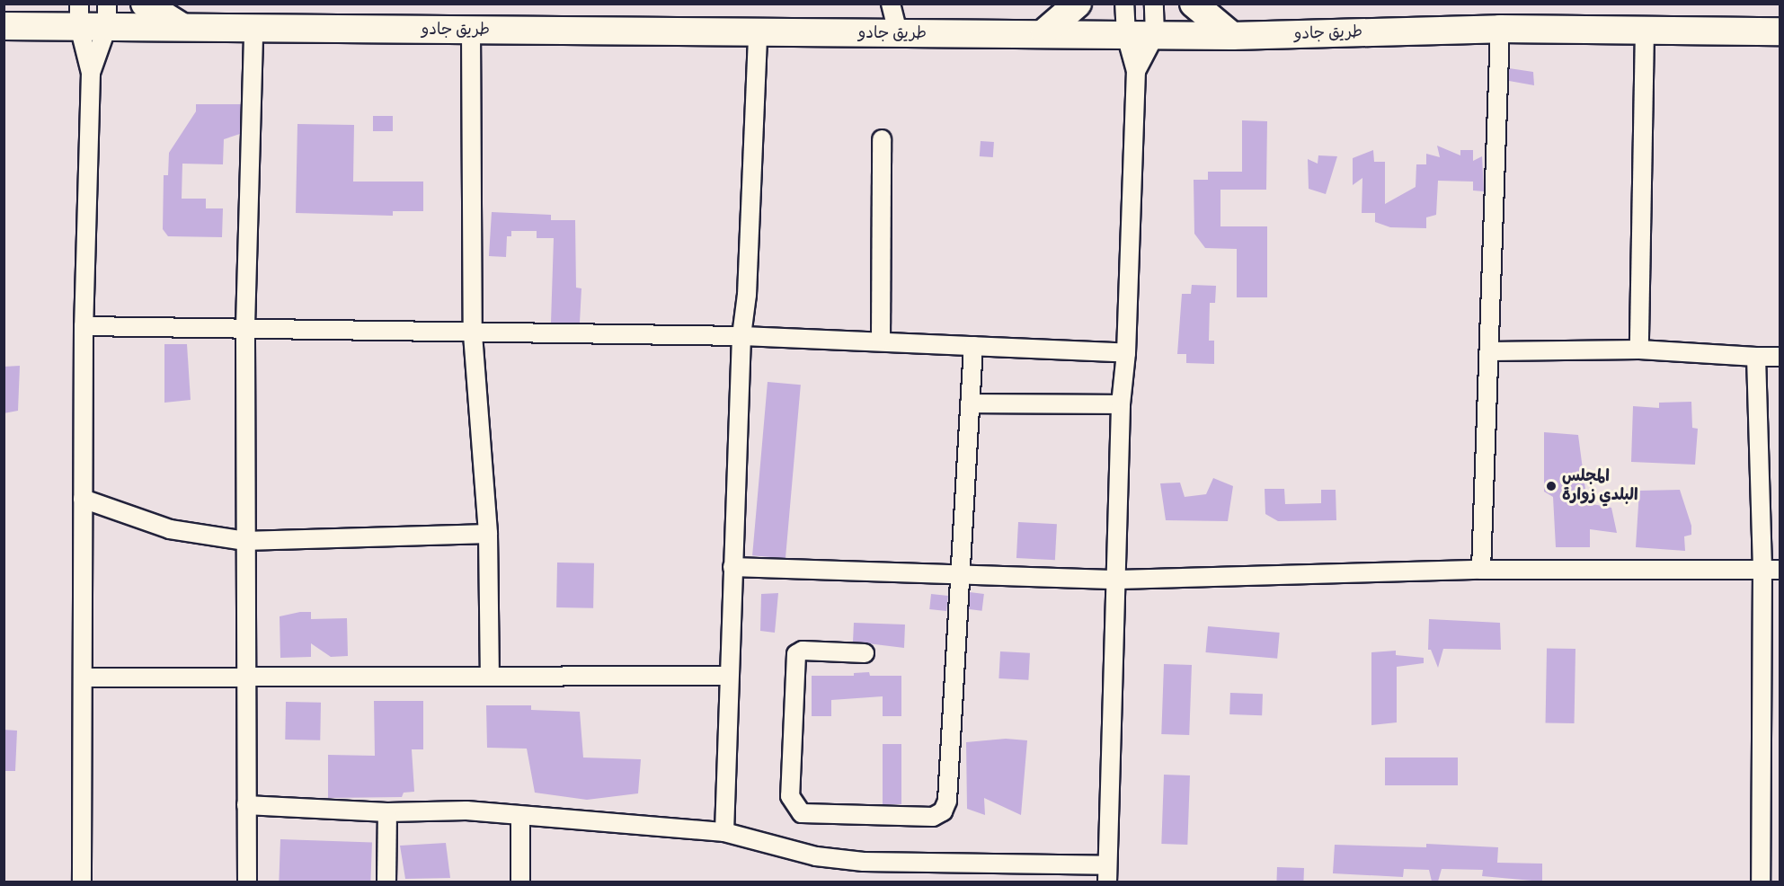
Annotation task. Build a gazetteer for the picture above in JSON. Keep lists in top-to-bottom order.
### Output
{
  "streets": {
    "highway": ["طريق جادو"]
  },
  "places": ["المجلس البلدي زوارة"]
}
